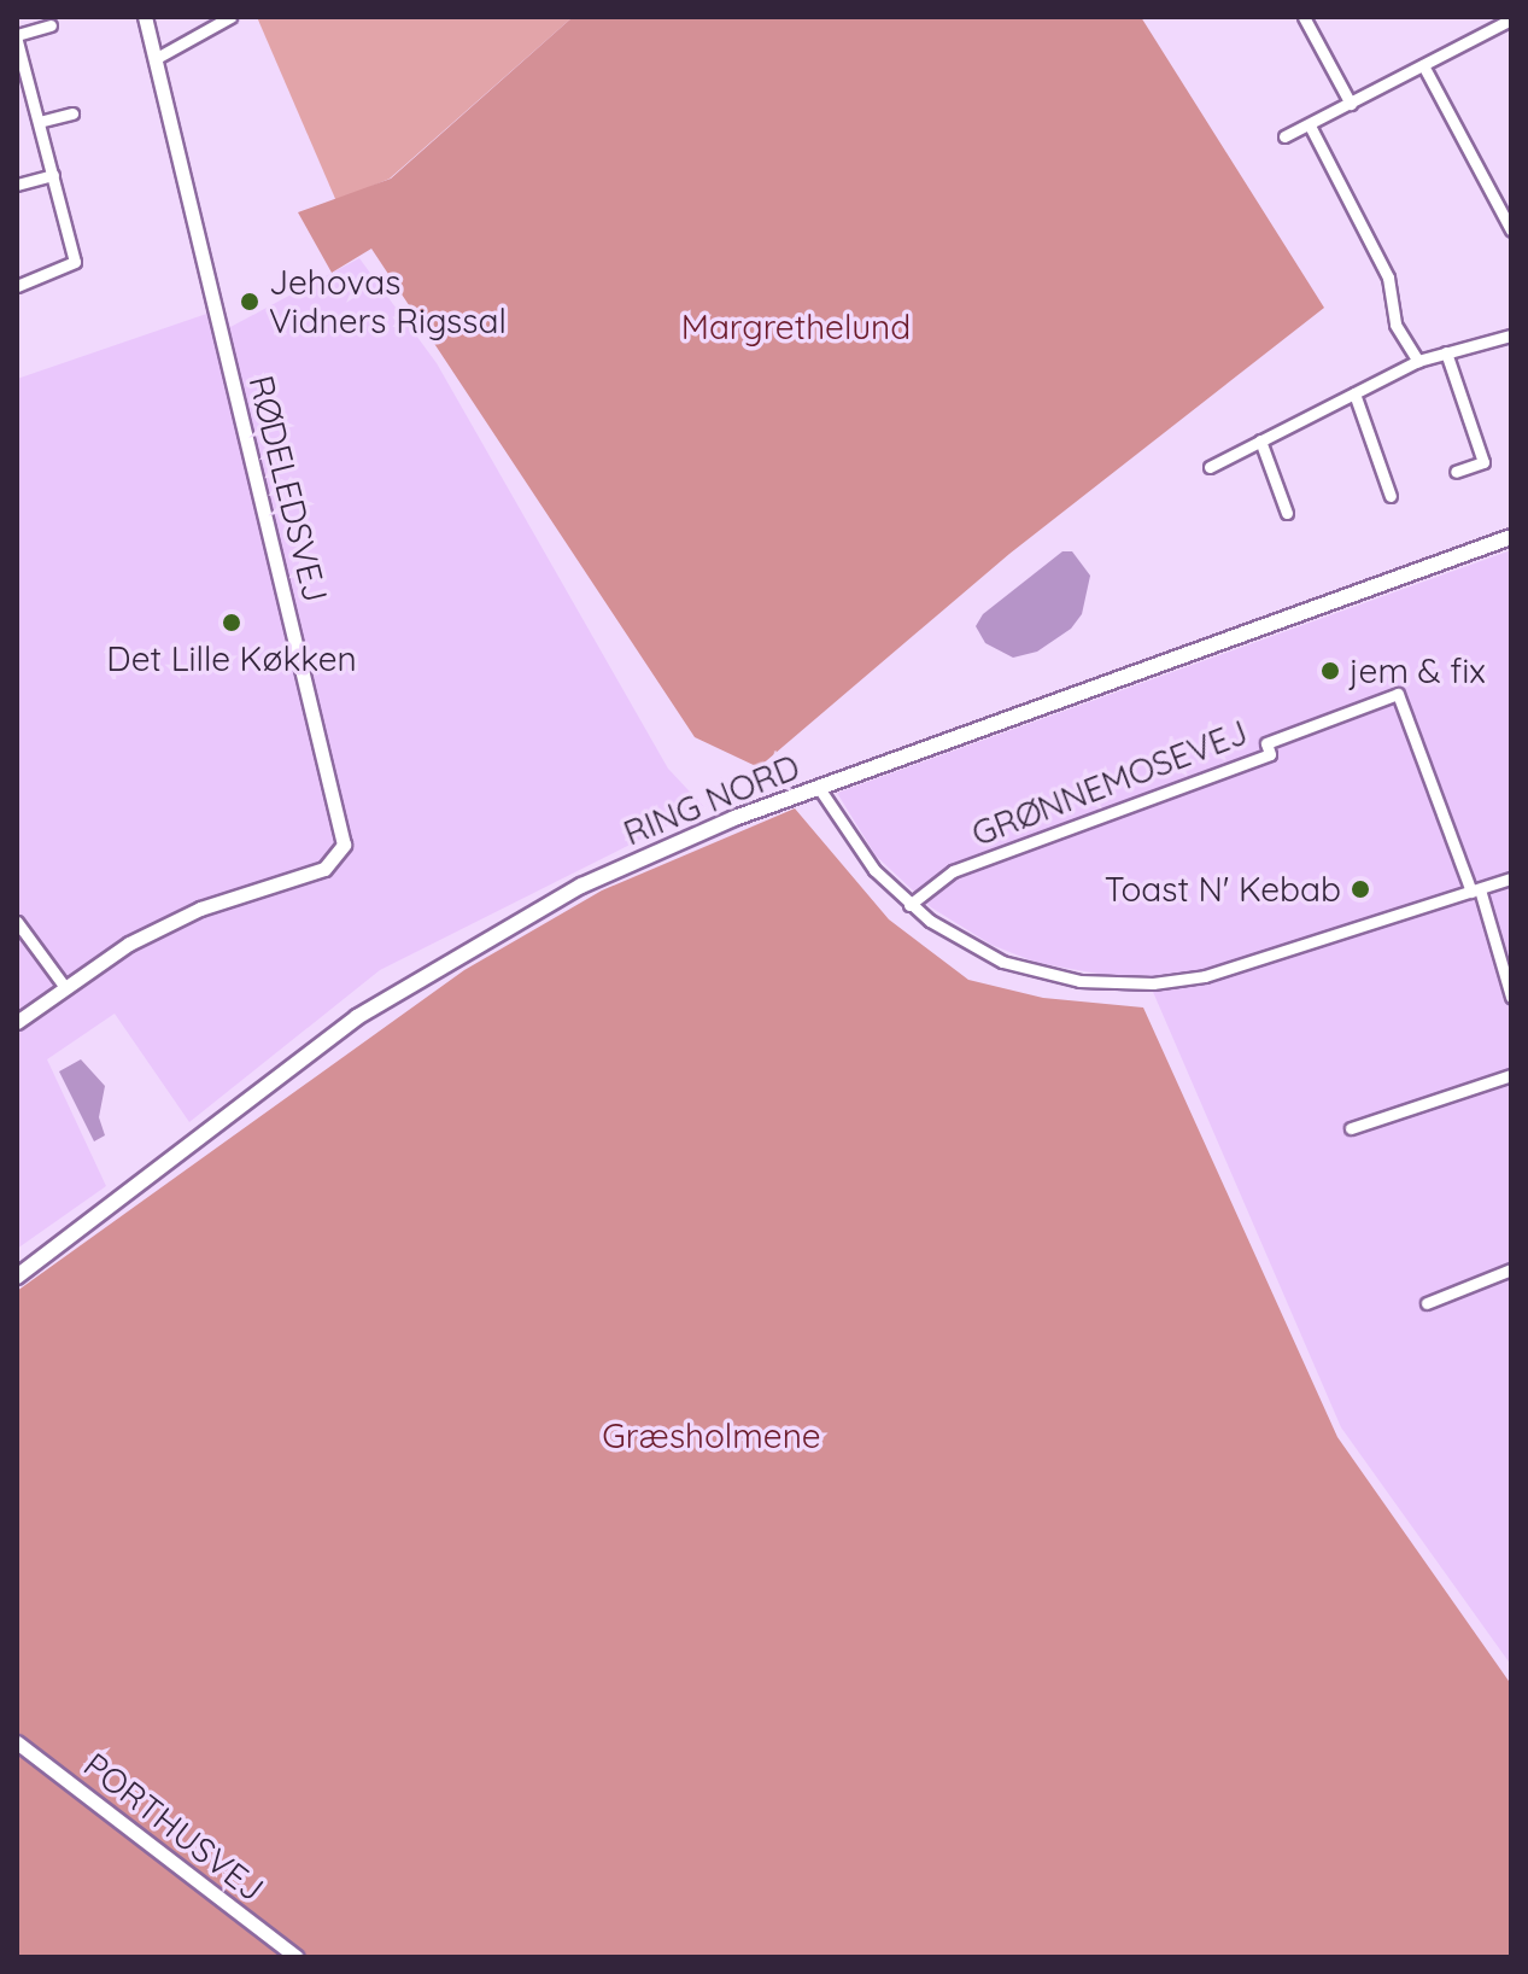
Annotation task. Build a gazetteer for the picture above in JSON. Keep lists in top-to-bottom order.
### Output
{
  "streets": {
    "main road": ["RING NORD"],
    "street": ["RØDELEDSVEJ", "GRØNNEMOSEVEJ", "PORTHUSVEJ"]
  },
  "parks": ["Margrethelund", "Græsholmene"],
  "places": [
    "Jehovas Vidners Rigssal",
    "Det Lille Køkken",
    "jem & fix",
    "Toast N' Kebab"
  ]
}
